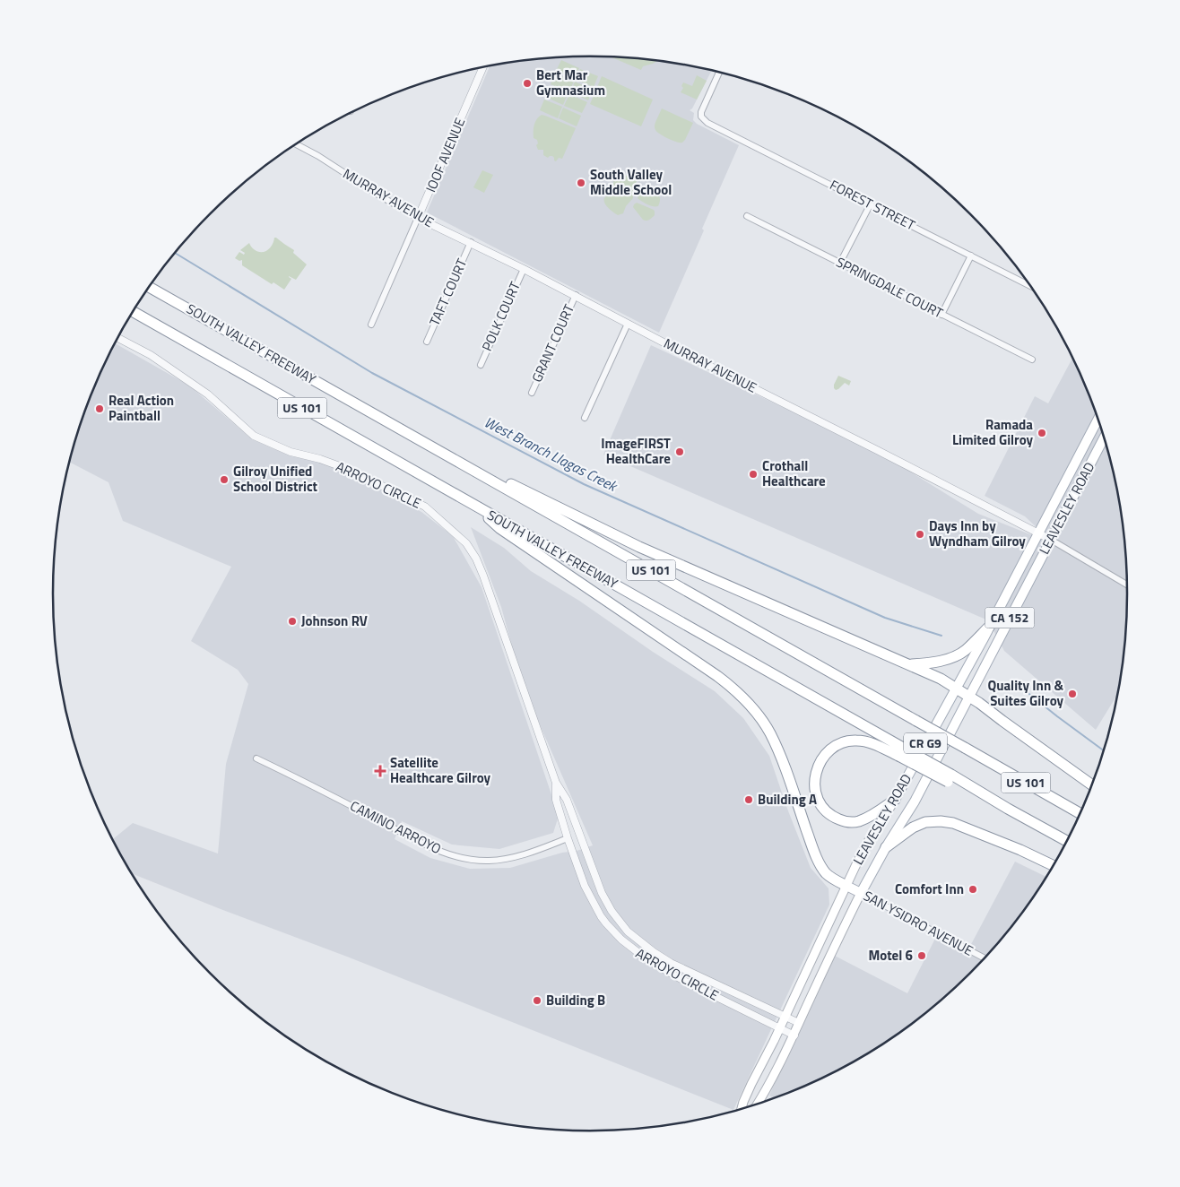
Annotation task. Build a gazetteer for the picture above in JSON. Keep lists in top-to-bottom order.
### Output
{
  "streets": {
    "highway": ["SOUTH VALLEY FREEWAY", "US 101", "CA 152"],
    "main road": ["LEAVESLEY ROAD", "CR G9", "SAN YSIDRO AVENUE"],
    "street": [
      "IOOF AVENUE",
      "MURRAY AVENUE",
      "FOREST STREET",
      "SPRINGDALE COURT",
      "TAFT COURT",
      "POLK COURT",
      "GRANT COURT",
      "ARROYO CIRCLE",
      "CAMINO ARROYO"
    ]
  },
  "crossings": [
    ["IOOF AVENUE", "MURRAY AVENUE"],
    ["MURRAY AVENUE", "TAFT COURT"],
    ["MURRAY AVENUE", "POLK COURT"],
    ["MURRAY AVENUE", "GRANT COURT"],
    ["MURRAY AVENUE", "LEAVESLEY ROAD"],
    ["ARROYO CIRCLE", "LEAVESLEY ROAD"],
    ["ARROYO CIRCLE", "CAMINO ARROYO"],
    ["LEAVESLEY ROAD", "CA 152"],
    ["LEAVESLEY ROAD", "SAN YSIDRO AVENUE"]
  ],
  "water": ["West Branch Llagas Creek"],
  "places": {
    "other": [
      "Bert Mar Gymnasium",
      "South Valley Middle School",
      "Real Action Paintball",
      "Ramada Limited Gilroy",
      "ImageFIRST HealthCare",
      "Crothall Healthcare",
      "Gilroy Unified School District",
      "Days Inn by Wyndham Gilroy",
      "Johnson RV",
      "Quality Inn & Suites Gilroy",
      "Building A",
      "Comfort Inn",
      "Motel 6",
      "Building B"
    ],
    "health": ["Satellite Healthcare Gilroy"]
  }
}
